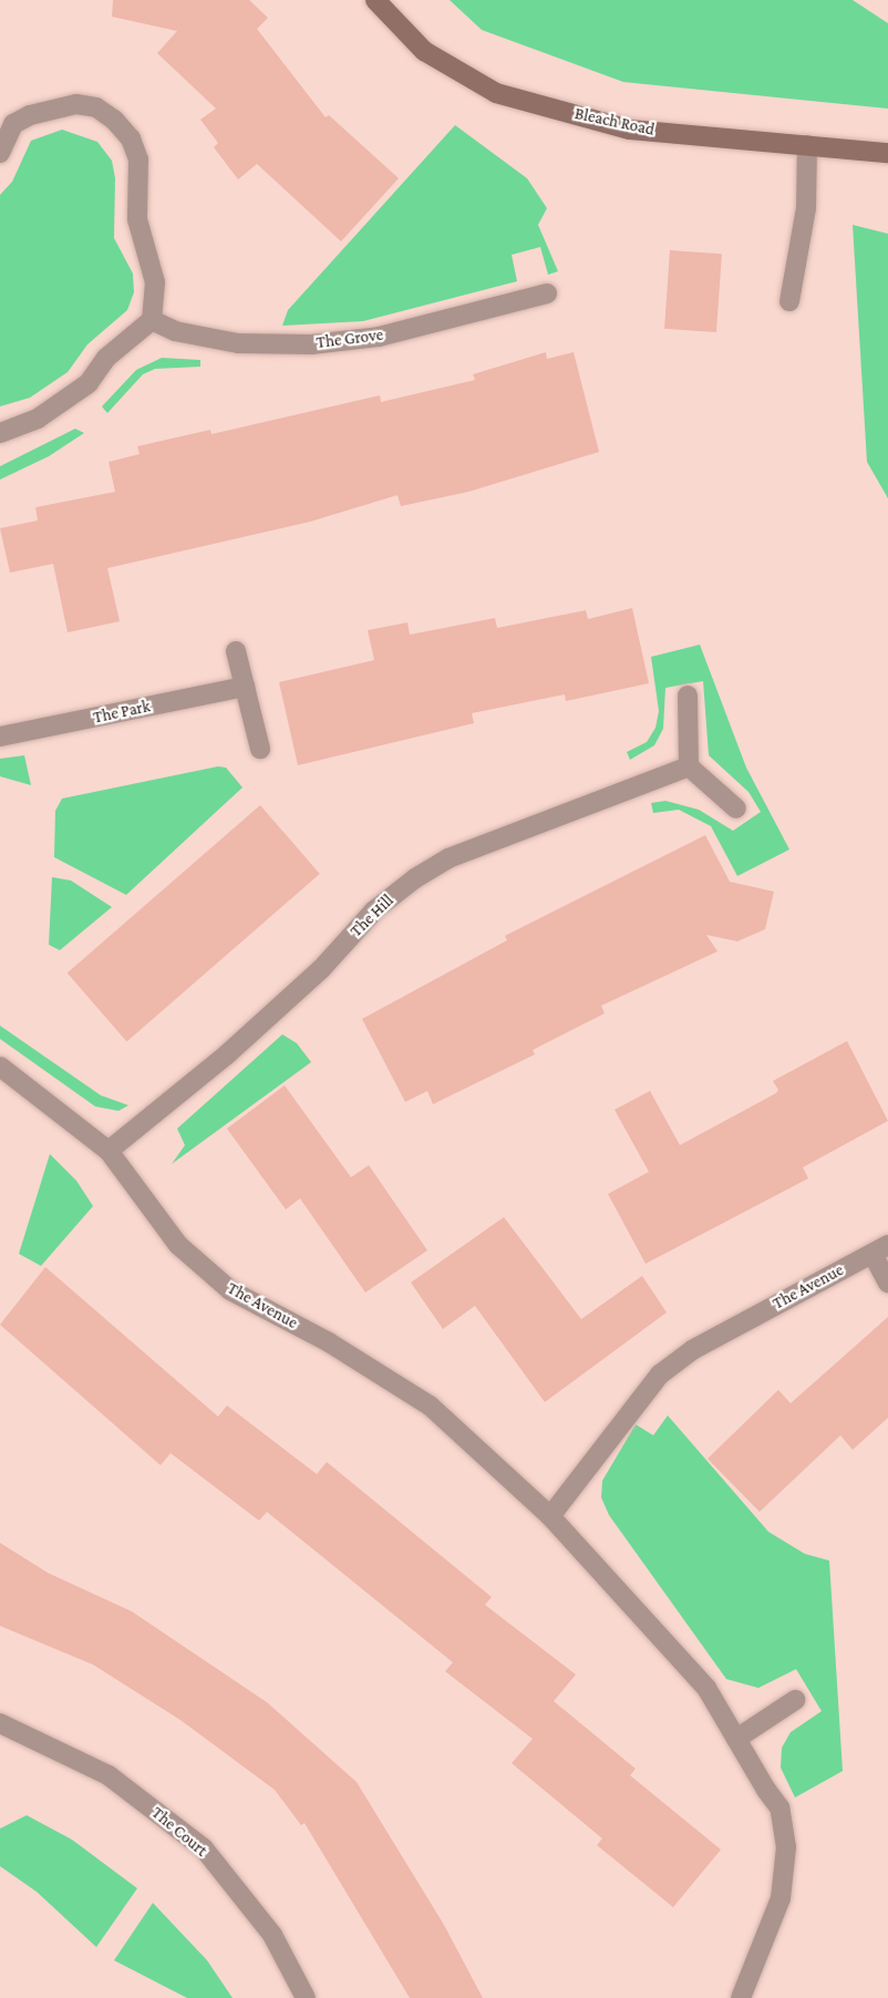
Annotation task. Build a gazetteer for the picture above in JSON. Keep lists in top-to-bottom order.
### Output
{
  "streets": {
    "street": [
      "Bleach Road",
      "The Grove",
      "The Park",
      "The Hill",
      "The Avenue",
      "The Court"
    ]
  },
  "crossings": [
    ["The Hill", "The Avenue"]
  ]
}
